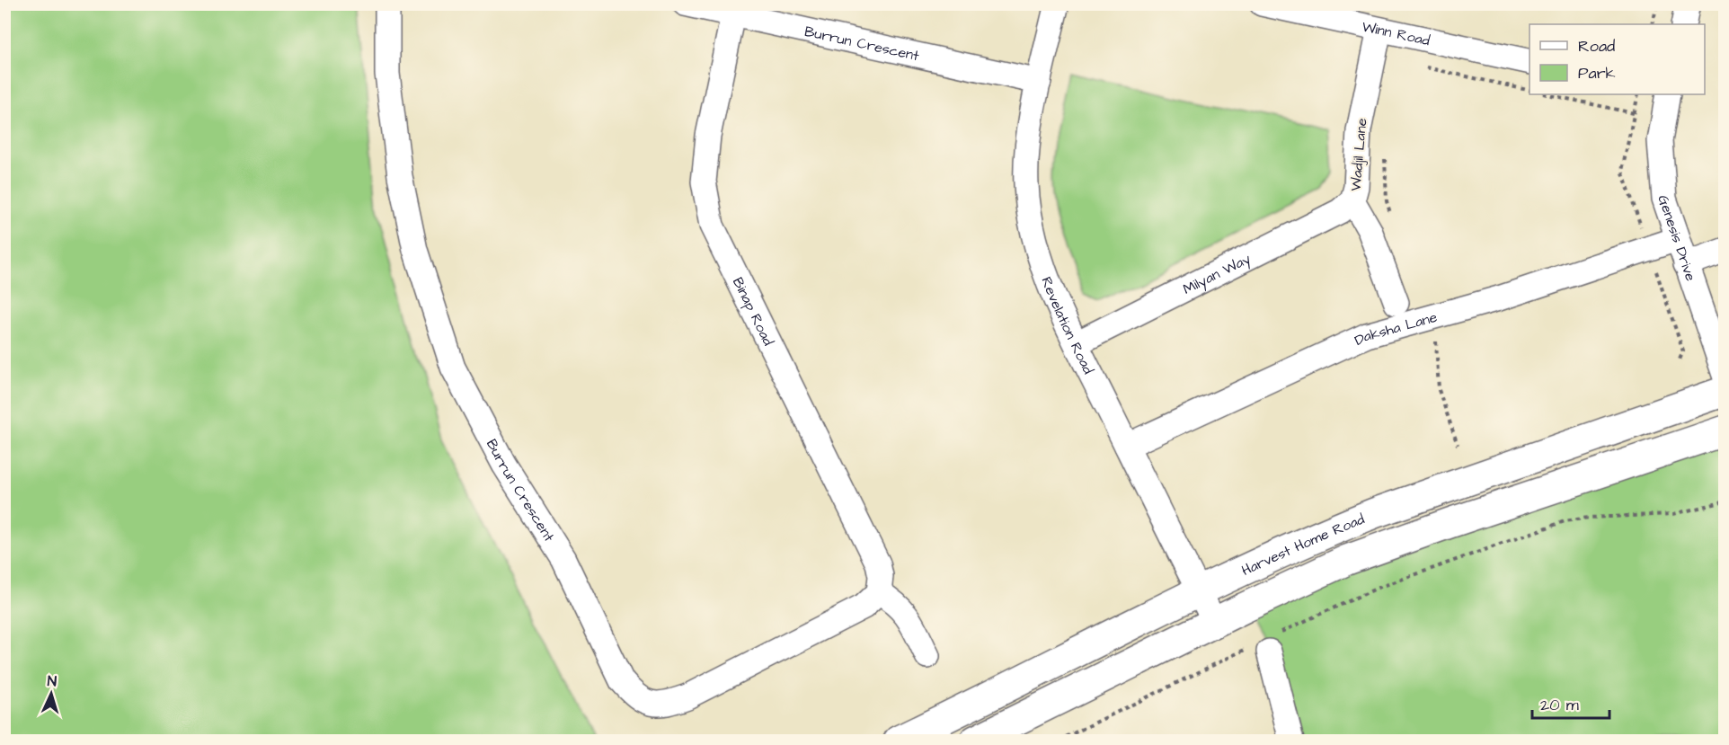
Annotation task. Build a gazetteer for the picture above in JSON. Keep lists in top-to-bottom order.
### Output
{
  "streets": {
    "street": [
      "Winn Road",
      "Burrun Crescent",
      "Wadjil Lane",
      "Genesis Drive",
      "Milyan Way",
      "Binap Road",
      "Revelation Road",
      "Daksha Lane",
      "Harvest Home Road"
    ]
  },
  "crossings": [
    ["Winn Road", "Wadjil Lane"],
    ["Burrun Crescent", "Binap Road"],
    ["Burrun Crescent", "Revelation Road"],
    ["Wadjil Lane", "Milyan Way"],
    ["Genesis Drive", "Daksha Lane"],
    ["Milyan Way", "Revelation Road"],
    ["Revelation Road", "Daksha Lane"],
    ["Revelation Road", "Harvest Home Road"]
  ],
  "legend": ["Road", "Park"],
  "scale_bar": "20 m",
  "north": "top"
}
